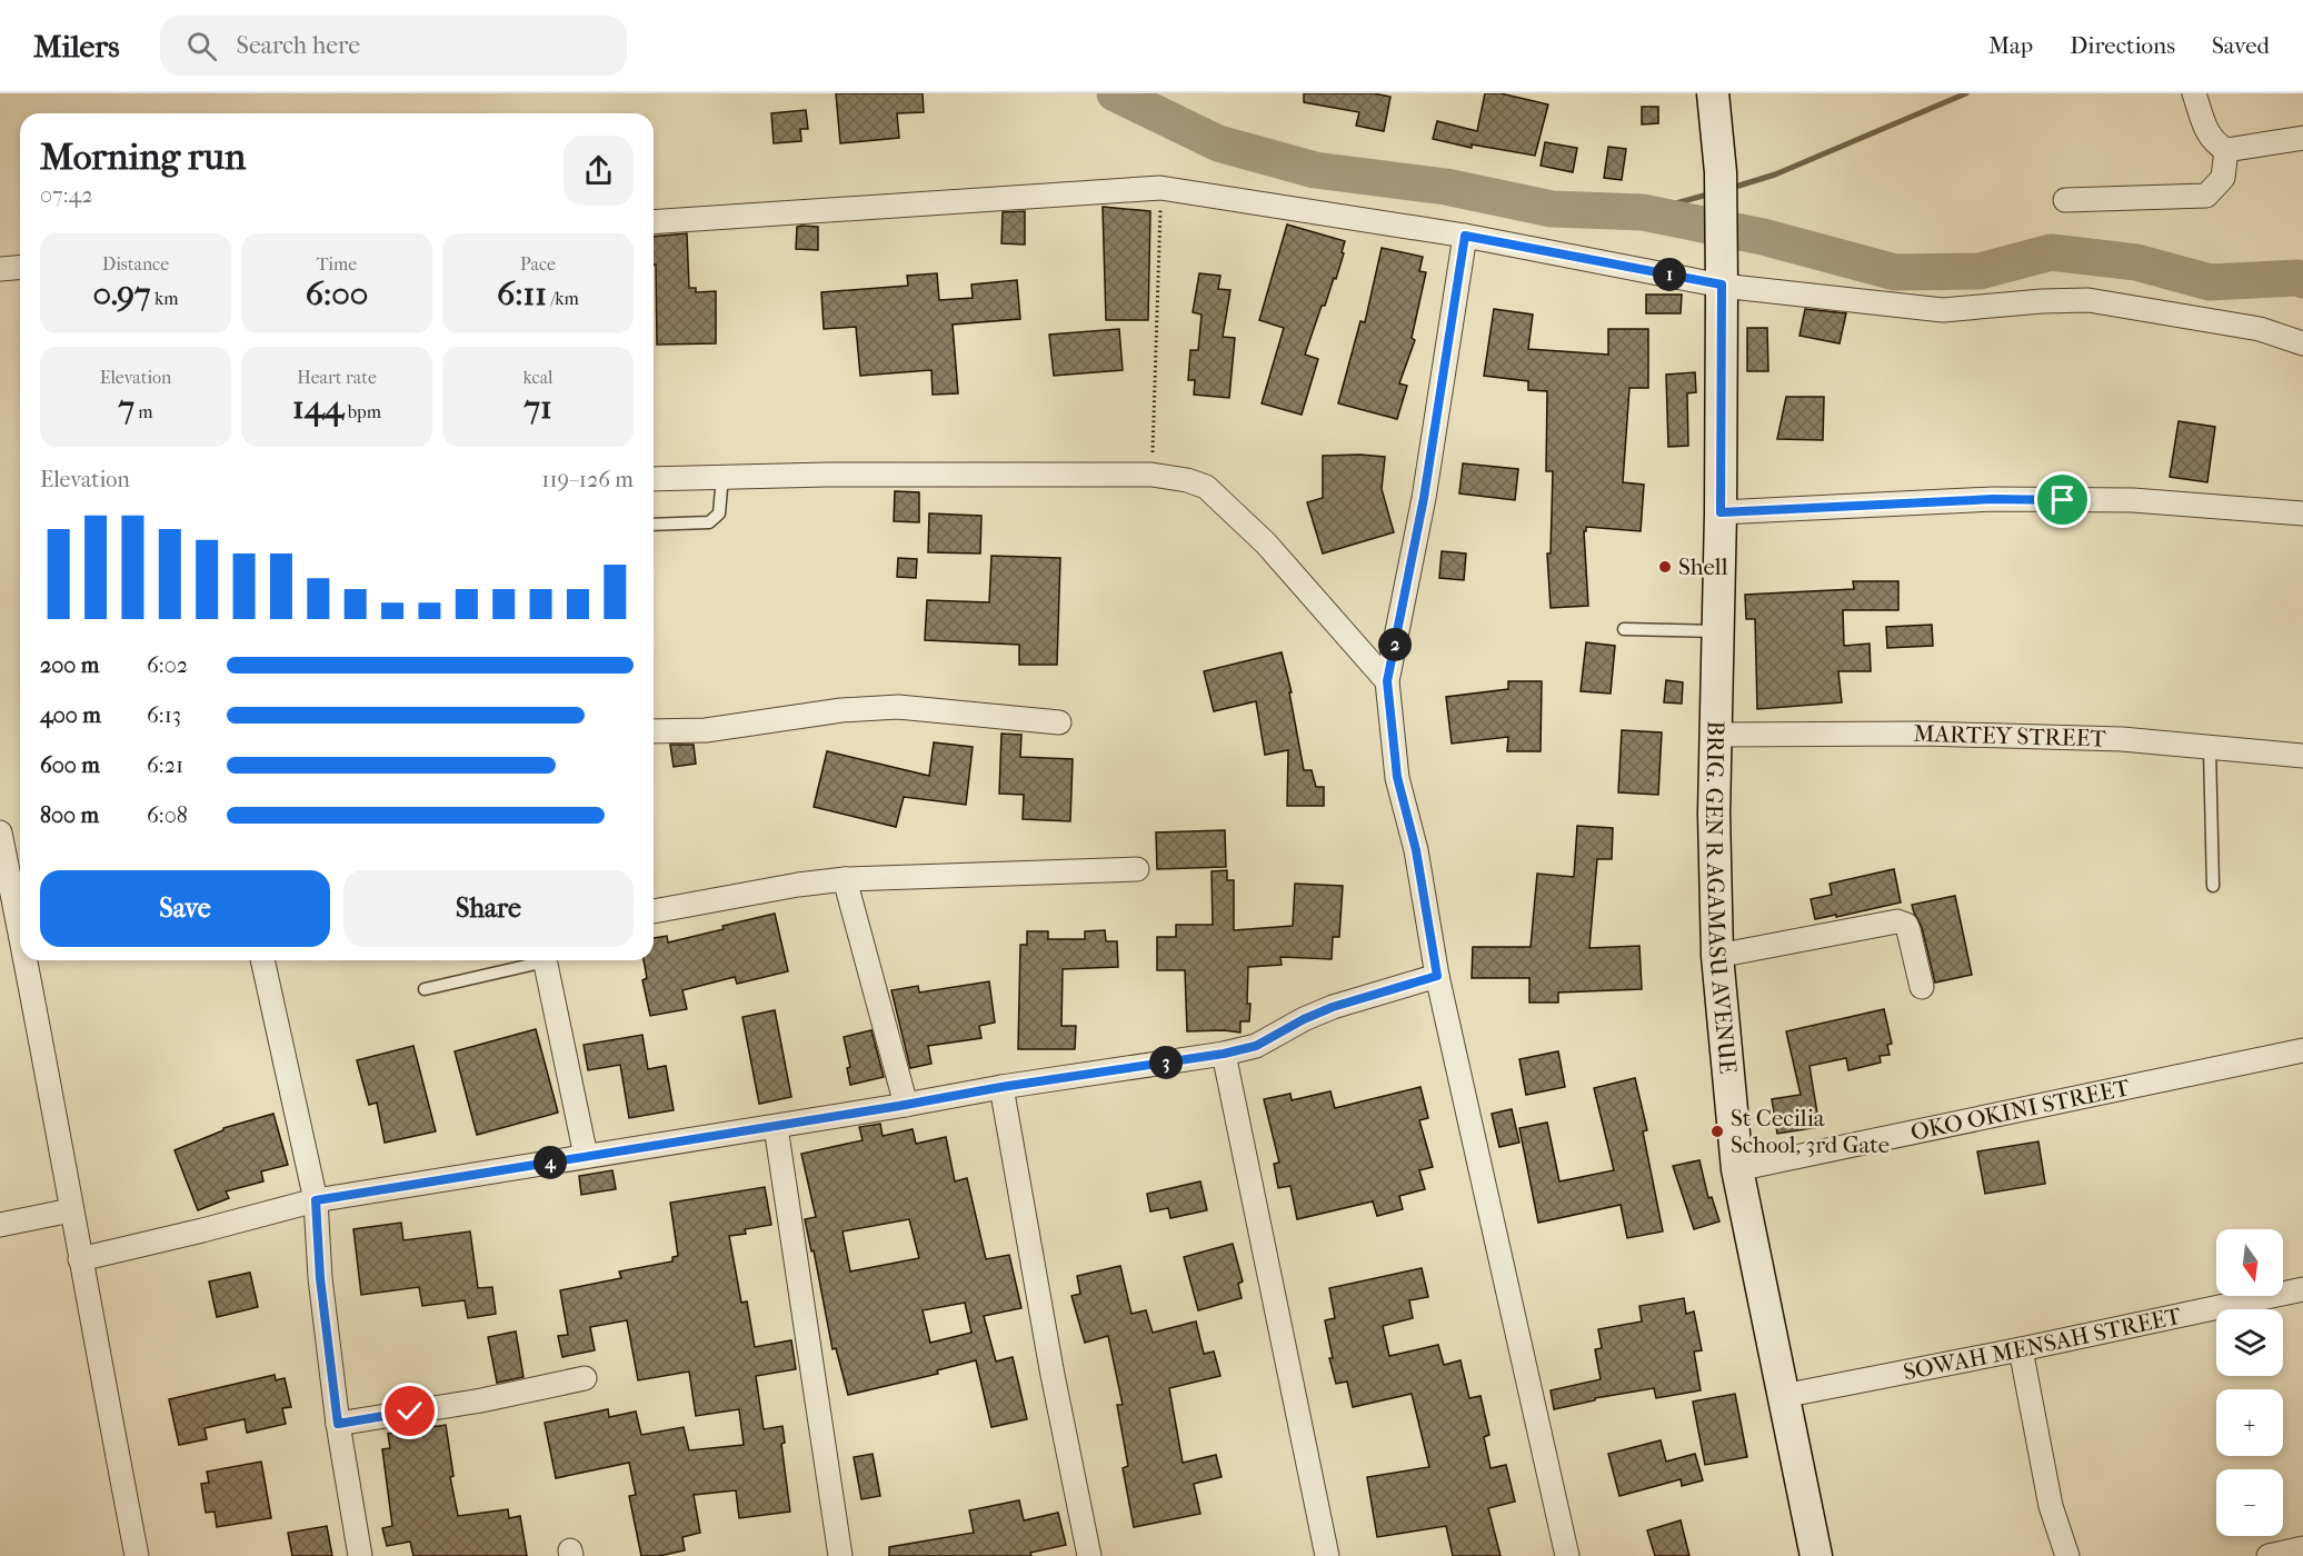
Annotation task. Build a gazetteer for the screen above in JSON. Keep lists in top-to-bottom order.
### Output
{
  "streets": {
    "street": [
      "MARTEY STREET",
      "BRIG. GEN R AGAMASU AVENUE",
      "OKO OKINI STREET",
      "SOWAH MENSAH STREET"
    ]
  },
  "crossings": [
    ["MARTEY STREET", "BRIG. GEN R AGAMASU AVENUE"],
    ["BRIG. GEN R AGAMASU AVENUE", "OKO OKINI STREET"],
    ["BRIG. GEN R AGAMASU AVENUE", "SOWAH MENSAH STREET"]
  ],
  "places": ["Shell", "St Cecilia School, 3rd Gate"],
  "north": "bottom",
  "page": {
    "header": "Milers",
    "search": "Search here",
    "nav": ["Map", "Directions", "Saved"],
    "heading": ["Morning run", "07:42"],
    "stats": [
      ["Distance", "0.97 km"],
      ["Time", "6:00"],
      ["Pace", "6:11 /km"],
      ["Elevation", "7 m"],
      ["Heart rate", "144 bpm"],
      ["kcal", "71"]
    ],
    "pins": [
      "1",
      "2",
      "3",
      "4"
    ],
    "chart": ["Elevation", "119–126 m"],
    "list": [
      {
        "name": "200 m",
        "note": "6:02"
      },
      {
        "name": "400 m",
        "note": "6:13"
      },
      {
        "name": "600 m",
        "note": "6:21"
      },
      {
        "name": "800 m",
        "note": "6:08"
      }
    ],
    "buttons": ["Save", "Share"],
    "map_buttons": ["+", "−"]
  }
}
